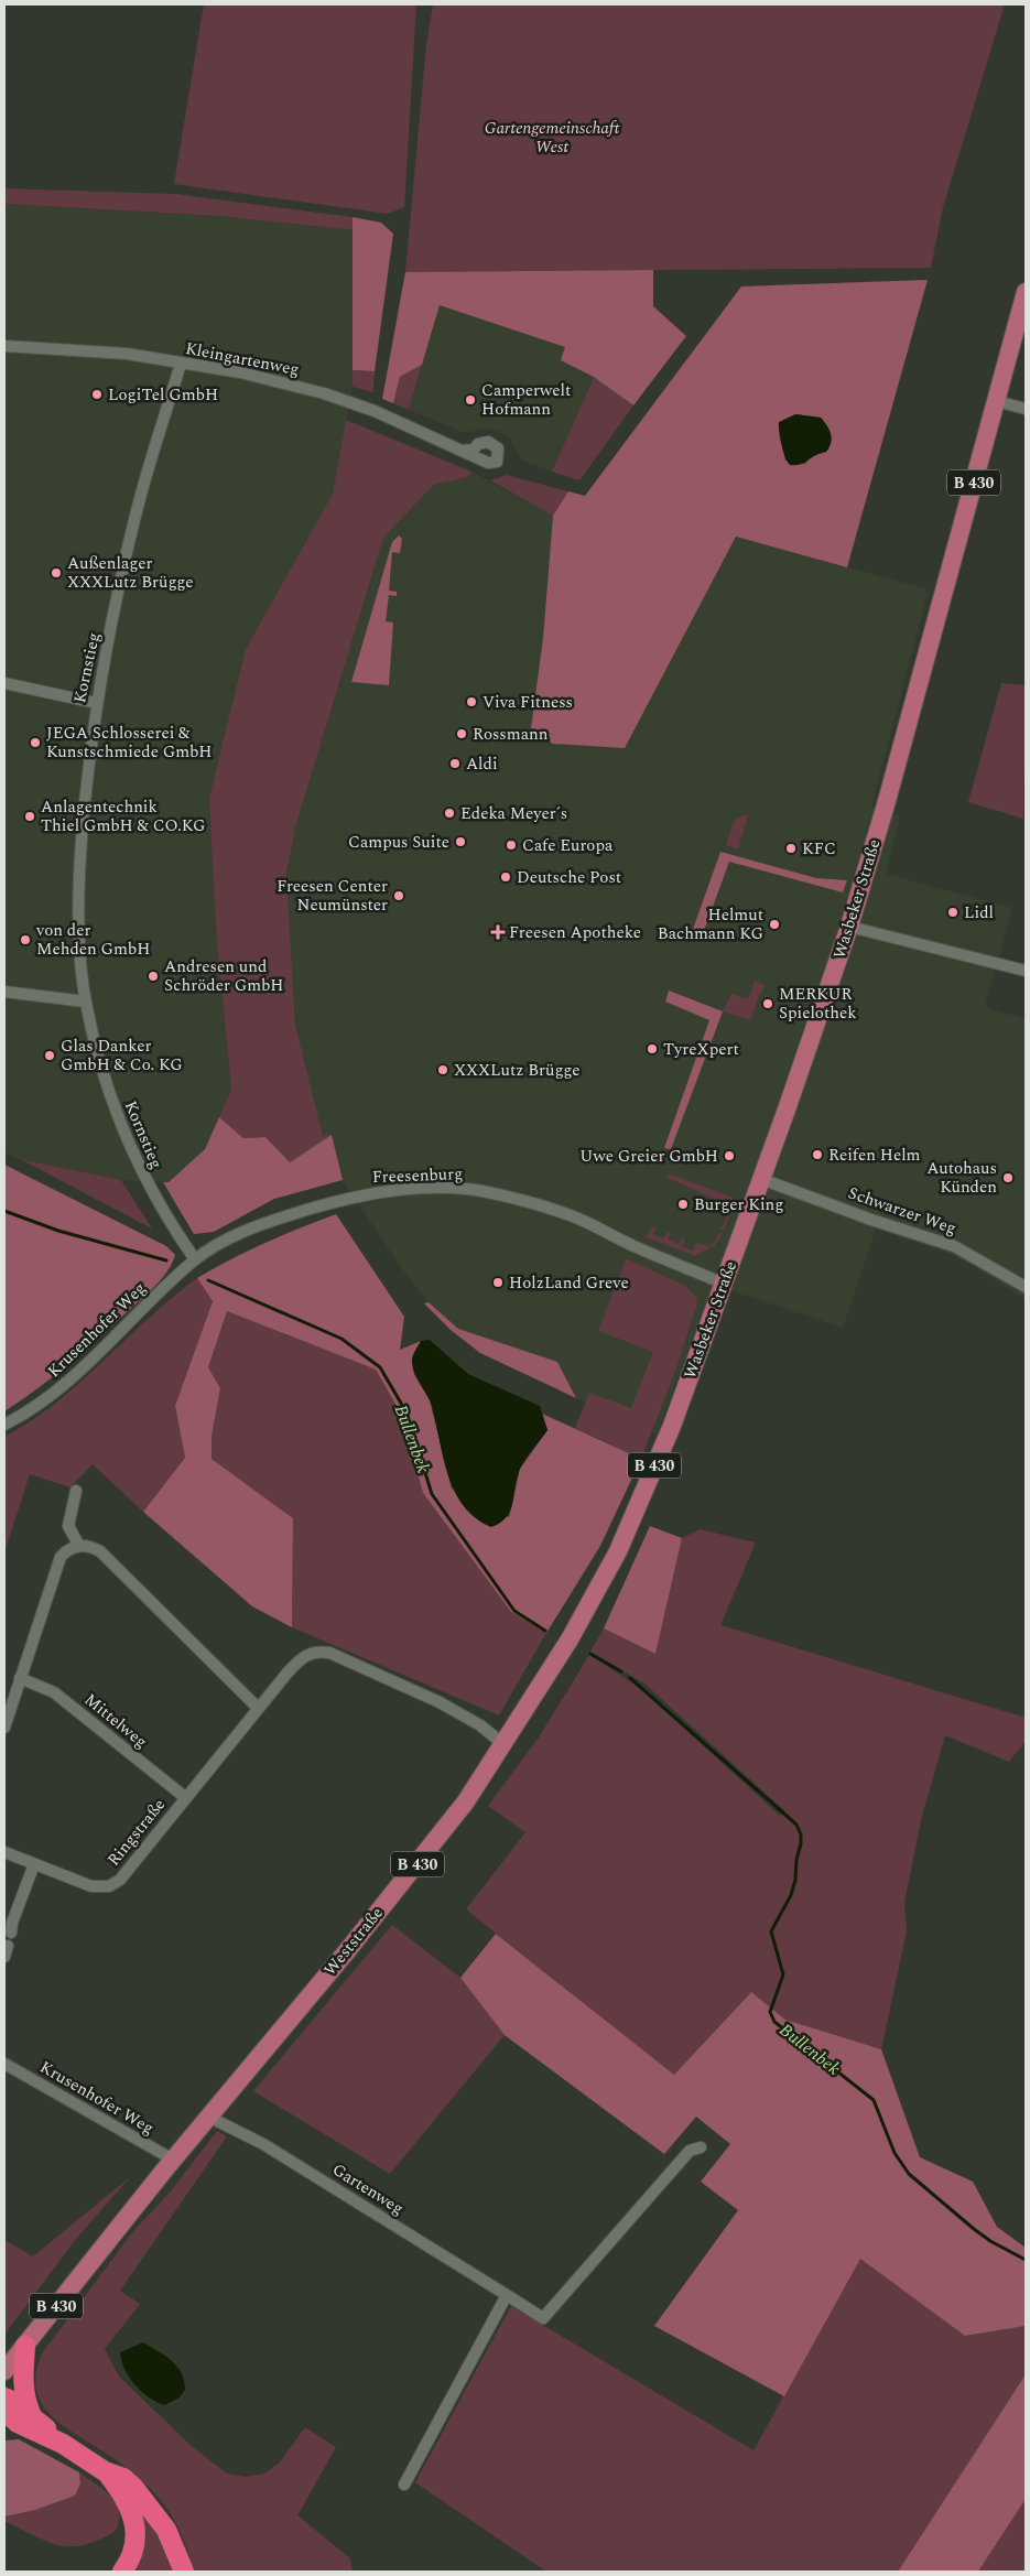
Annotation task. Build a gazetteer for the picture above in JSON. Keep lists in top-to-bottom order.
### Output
{
  "streets": {
    "main road": ["B 430", "Wasbeker Straße", "Weststraße"],
    "street": [
      "Kleingartenweg",
      "Kornstieg",
      "Freesenburg",
      "Schwarzer Weg",
      "Krusenhofer Weg",
      "Mittelweg",
      "Ringstraße",
      "Gartenweg"
    ]
  },
  "crossings": [
    ["Kleingartenweg", "Kornstieg"],
    ["B 430", "Weststraße"],
    ["Kornstieg", "Freesenburg"],
    ["Wasbeker Straße", "Freesenburg"],
    ["Wasbeker Straße", "Schwarzer Weg"],
    ["Wasbeker Straße", "Weststraße"],
    ["Freesenburg", "Krusenhofer Weg"],
    ["Krusenhofer Weg", "Weststraße"],
    ["Mittelweg", "Ringstraße"],
    ["Ringstraße", "Weststraße"],
    ["Weststraße", "Gartenweg"]
  ],
  "water": ["Bullenbek"],
  "parks": ["Gartengemeinschaft West"],
  "places": {
    "other": [
      "LogiTel GmbH",
      "Camperwelt Hofmann",
      "Außenlager XXXLutz Brügge",
      "Viva Fitness",
      "Rossmann",
      "JEGA Schlosserei & Kunstschmiede GmbH",
      "Aldi",
      "Edeka Meyer´s",
      "Anlagentechnik Thiel GmbH & CO.KG",
      "Campus Suite",
      "Cafe Europa",
      "KFC",
      "Deutsche Post",
      "Freesen Center Neumünster",
      "Lidl",
      "Helmut Bachmann KG",
      "von der Mehden GmbH",
      "Andresen und Schröder GmbH",
      "MERKUR Spielothek",
      "TyreXpert",
      "Glas Danker GmbH & Co. KG",
      "XXXLutz Brügge",
      "Reifen Helm",
      "Uwe Greier GmbH",
      "Autohaus Künden",
      "Burger King",
      "HolzLand Greve"
    ],
    "health": ["Freesen Apotheke"]
  }
}
